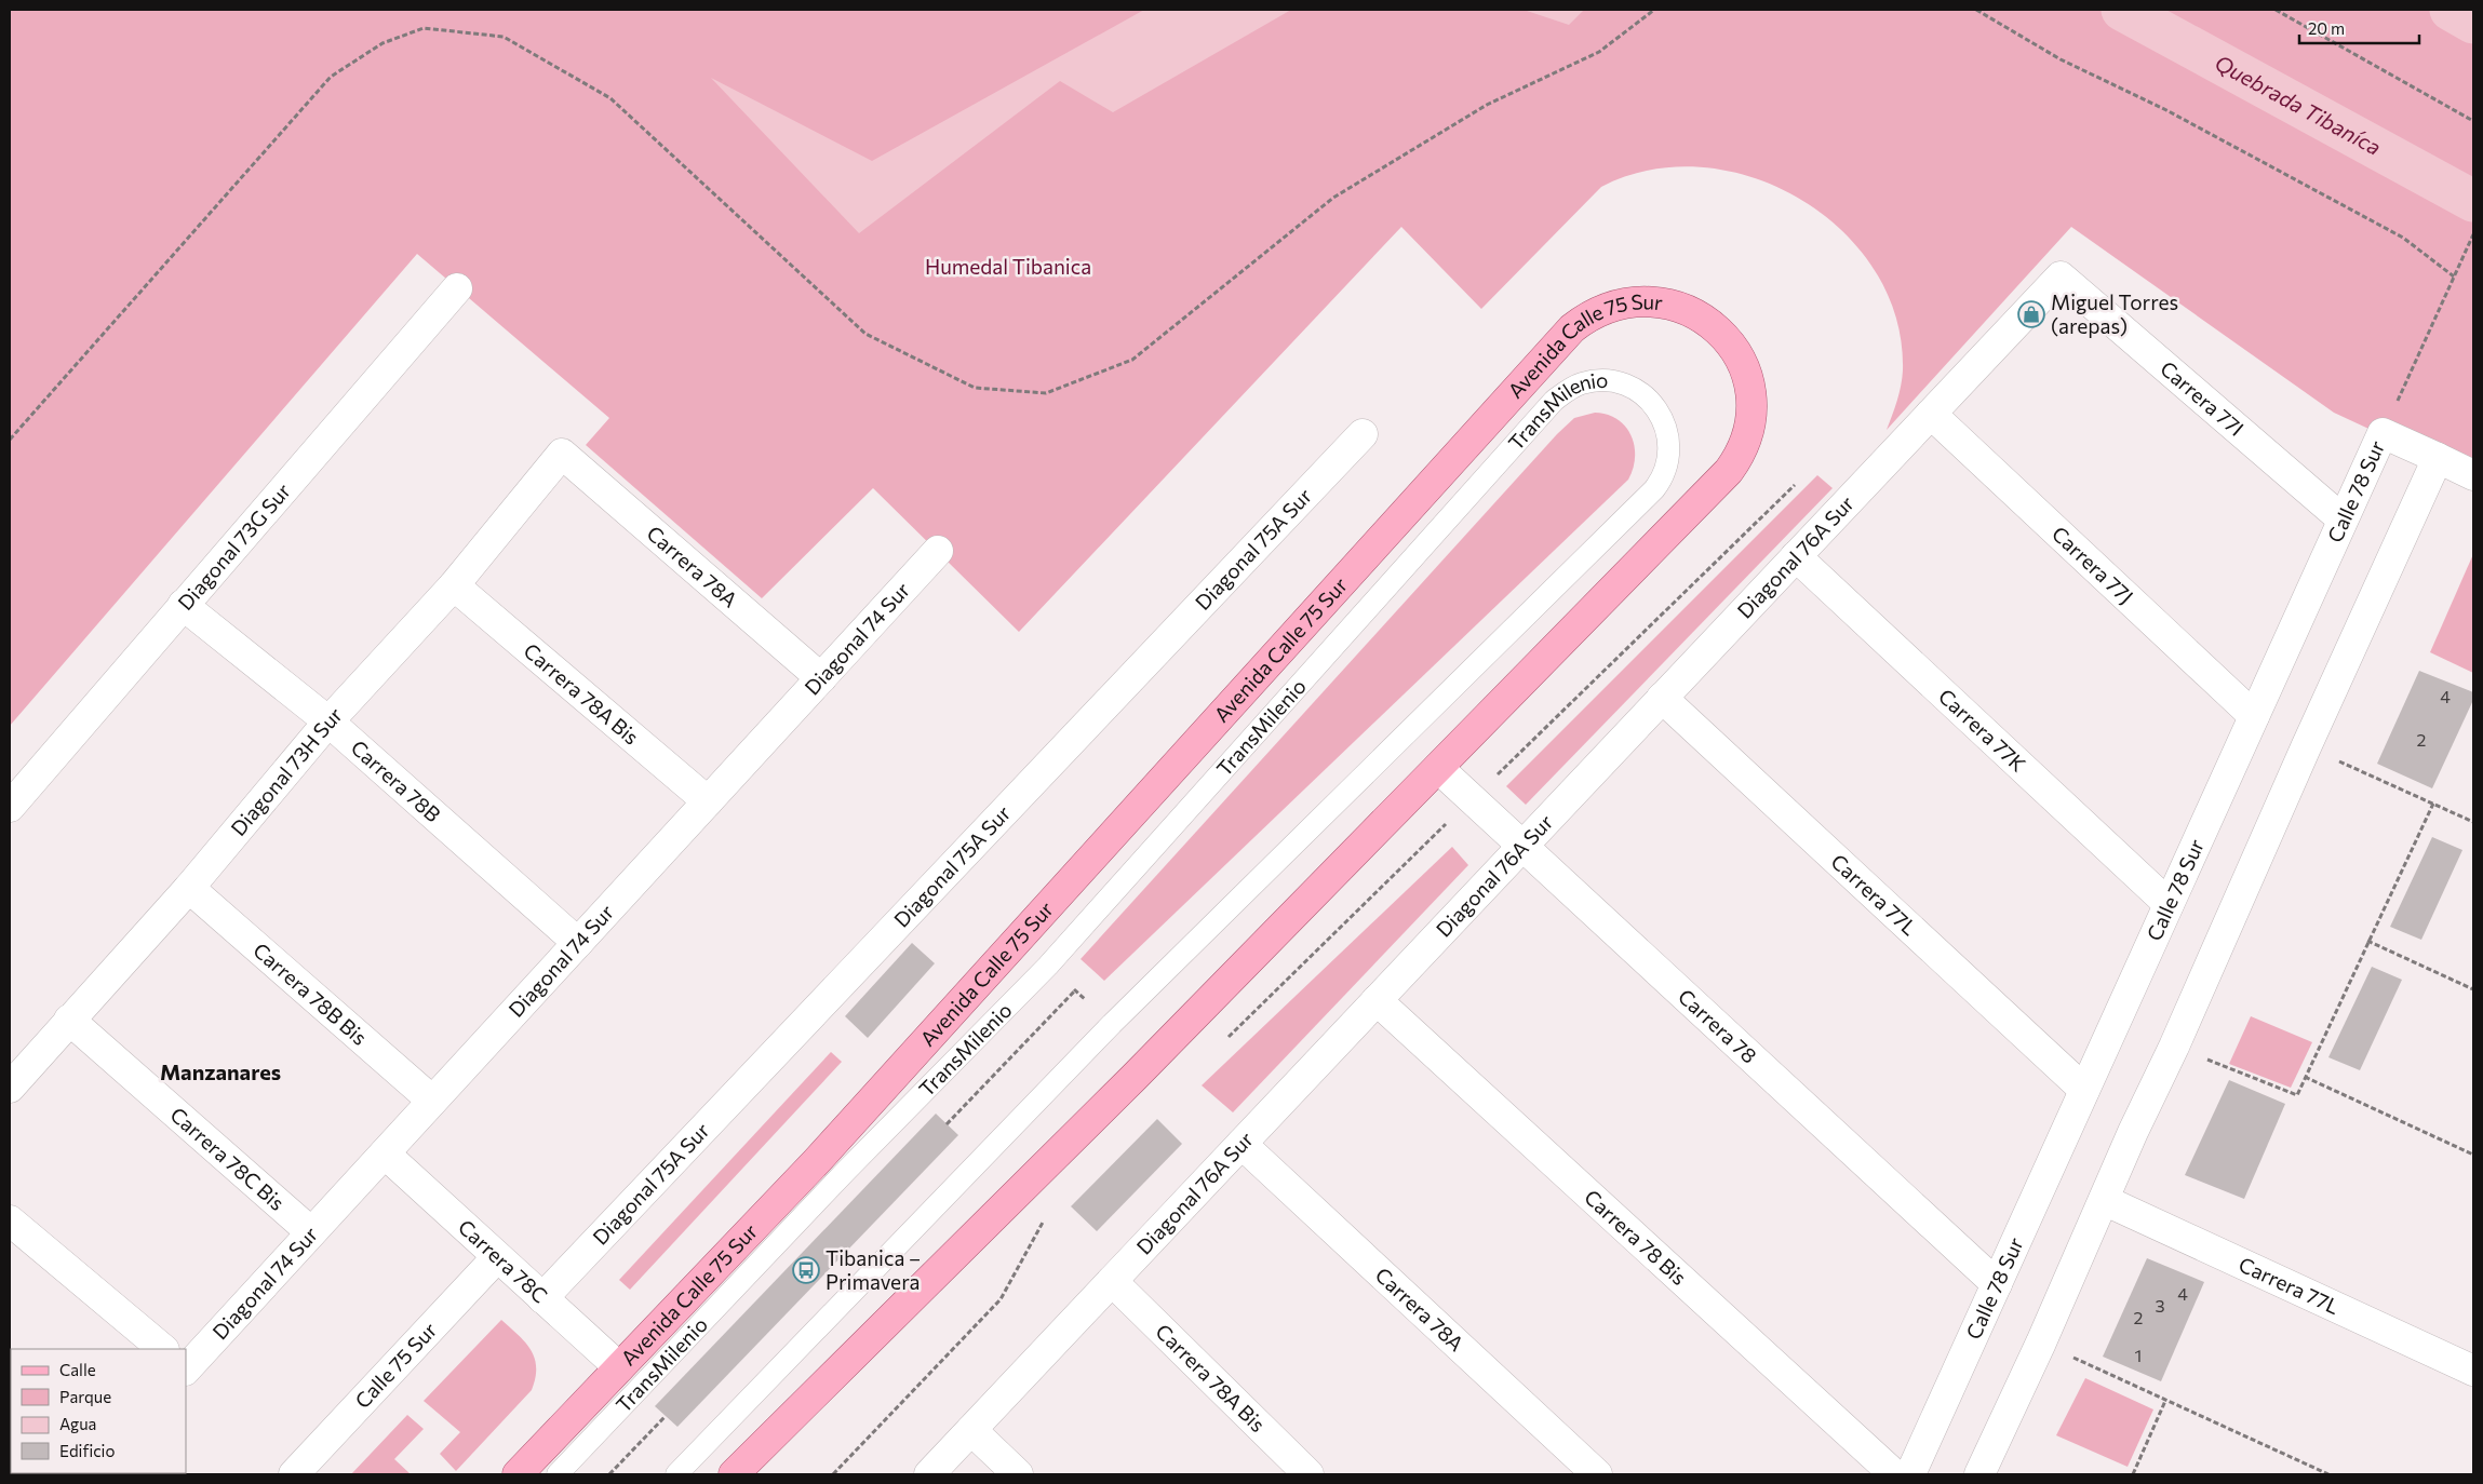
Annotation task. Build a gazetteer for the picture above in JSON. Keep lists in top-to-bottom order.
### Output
{
  "streets": {
    "main road": ["Avenida Calle 75 Sur"],
    "street": [
      "Carrera 77I",
      "Calle 78 Sur",
      "Diagonal 73G Sur",
      "Diagonal 75A Sur",
      "Diagonal 76A Sur",
      "Carrera 77J",
      "Carrera 78A",
      "Diagonal 74 Sur",
      "Carrera 78A Bis",
      "Carrera 77K",
      "Diagonal 73H Sur",
      "Carrera 78B",
      "Carrera 77L",
      "Carrera 78B Bis",
      "Carrera 78",
      "Carrera 78C Bis",
      "Carrera 78 Bis",
      "Carrera 78C",
      "Calle 75 Sur"
    ],
    "lane": ["TransMilenio"]
  },
  "crossings": [
    ["Avenida Calle 75 Sur", "Carrera 78"],
    ["Avenida Calle 75 Sur", "Carrera 78C"],
    ["Carrera 77I", "Calle 78 Sur"],
    ["Carrera 77I", "Diagonal 76A Sur"],
    ["Calle 78 Sur", "Carrera 77J"],
    ["Calle 78 Sur", "Carrera 77K"],
    ["Calle 78 Sur", "Carrera 77L"],
    ["Calle 78 Sur", "Carrera 78"],
    ["Diagonal 73G Sur", "Carrera 78B"],
    ["Diagonal 75A Sur", "Carrera 78C"],
    ["Diagonal 76A Sur", "Carrera 77J"],
    ["Diagonal 76A Sur", "Carrera 78A"],
    ["Diagonal 76A Sur", "Carrera 78A Bis"],
    ["Diagonal 76A Sur", "Carrera 77K"],
    ["Diagonal 76A Sur", "Carrera 77L"],
    ["Diagonal 76A Sur", "Carrera 78"],
    ["Diagonal 76A Sur", "Carrera 78 Bis"],
    ["Carrera 78A", "Diagonal 74 Sur"],
    ["Carrera 78A", "Diagonal 73H Sur"],
    ["Diagonal 74 Sur", "Carrera 78A Bis"],
    ["Diagonal 74 Sur", "Carrera 78B"],
    ["Diagonal 74 Sur", "Carrera 78B Bis"],
    ["Diagonal 74 Sur", "Carrera 78C Bis"],
    ["Diagonal 74 Sur", "Carrera 78C"],
    ["Carrera 78A Bis", "Diagonal 73H Sur"],
    ["Diagonal 73H Sur", "Carrera 78B"],
    ["Diagonal 73H Sur", "Carrera 78B Bis"],
    ["Diagonal 73H Sur", "Carrera 78C Bis"],
    ["Carrera 78C", "Calle 75 Sur"]
  ],
  "districts": ["Manzanares"],
  "water": ["Quebrada Tibaníca"],
  "parks": ["Humedal Tibanica"],
  "places": {
    "shop": ["Miguel Torres (arepas)"],
    "bus stop": ["Tibanica – Primavera"]
  },
  "house_numbers": [
    "4",
    "2",
    "4",
    "3",
    "2",
    "1"
  ],
  "legend": [
    "Calle",
    "Parque",
    "Agua",
    "Edificio"
  ],
  "scale_bar": "20 m"
}
